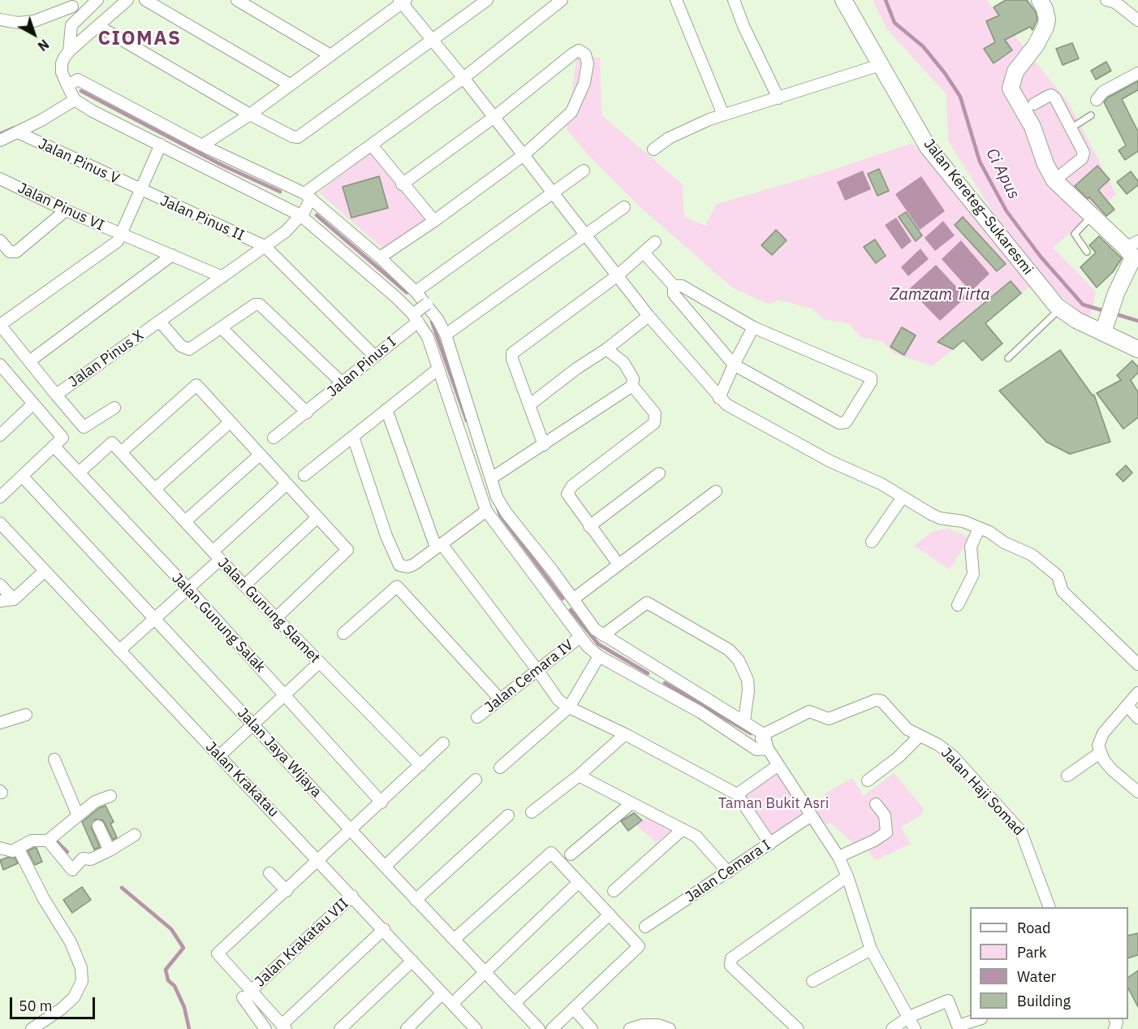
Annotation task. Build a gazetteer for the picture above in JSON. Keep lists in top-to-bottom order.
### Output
{
  "streets": {
    "street": [
      "Jalan Pinus V",
      "Jalan Pinus VI",
      "Jalan Kereteg–Sukaresmi",
      "Jalan Pinus II",
      "Jalan Pinus X",
      "Jalan Pinus I",
      "Jalan Gunung Slamet",
      "Jalan Gunung Salak",
      "Jalan Cemara IV",
      "Jalan Jaya Wijaya",
      "Jalan Krakatau",
      "Jalan Haji Somad",
      "Jalan Cemara I",
      "Jalan Krakatau VII"
    ]
  },
  "crossings": [
    ["Jalan Pinus V", "Jalan Pinus II"],
    ["Jalan Pinus VI", "Jalan Pinus X"],
    ["Jalan Pinus II", "Jalan Pinus X"],
    ["Jalan Krakatau", "Jalan Krakatau VII"]
  ],
  "districts": ["CIOMAS"],
  "water": ["Ci Apus", "Zamzam Tirta"],
  "parks": ["Taman Bukit Asri"],
  "legend": [
    "Road",
    "Park",
    "Water",
    "Building"
  ],
  "scale_bar": "50 m",
  "north": "bottom right"
}
